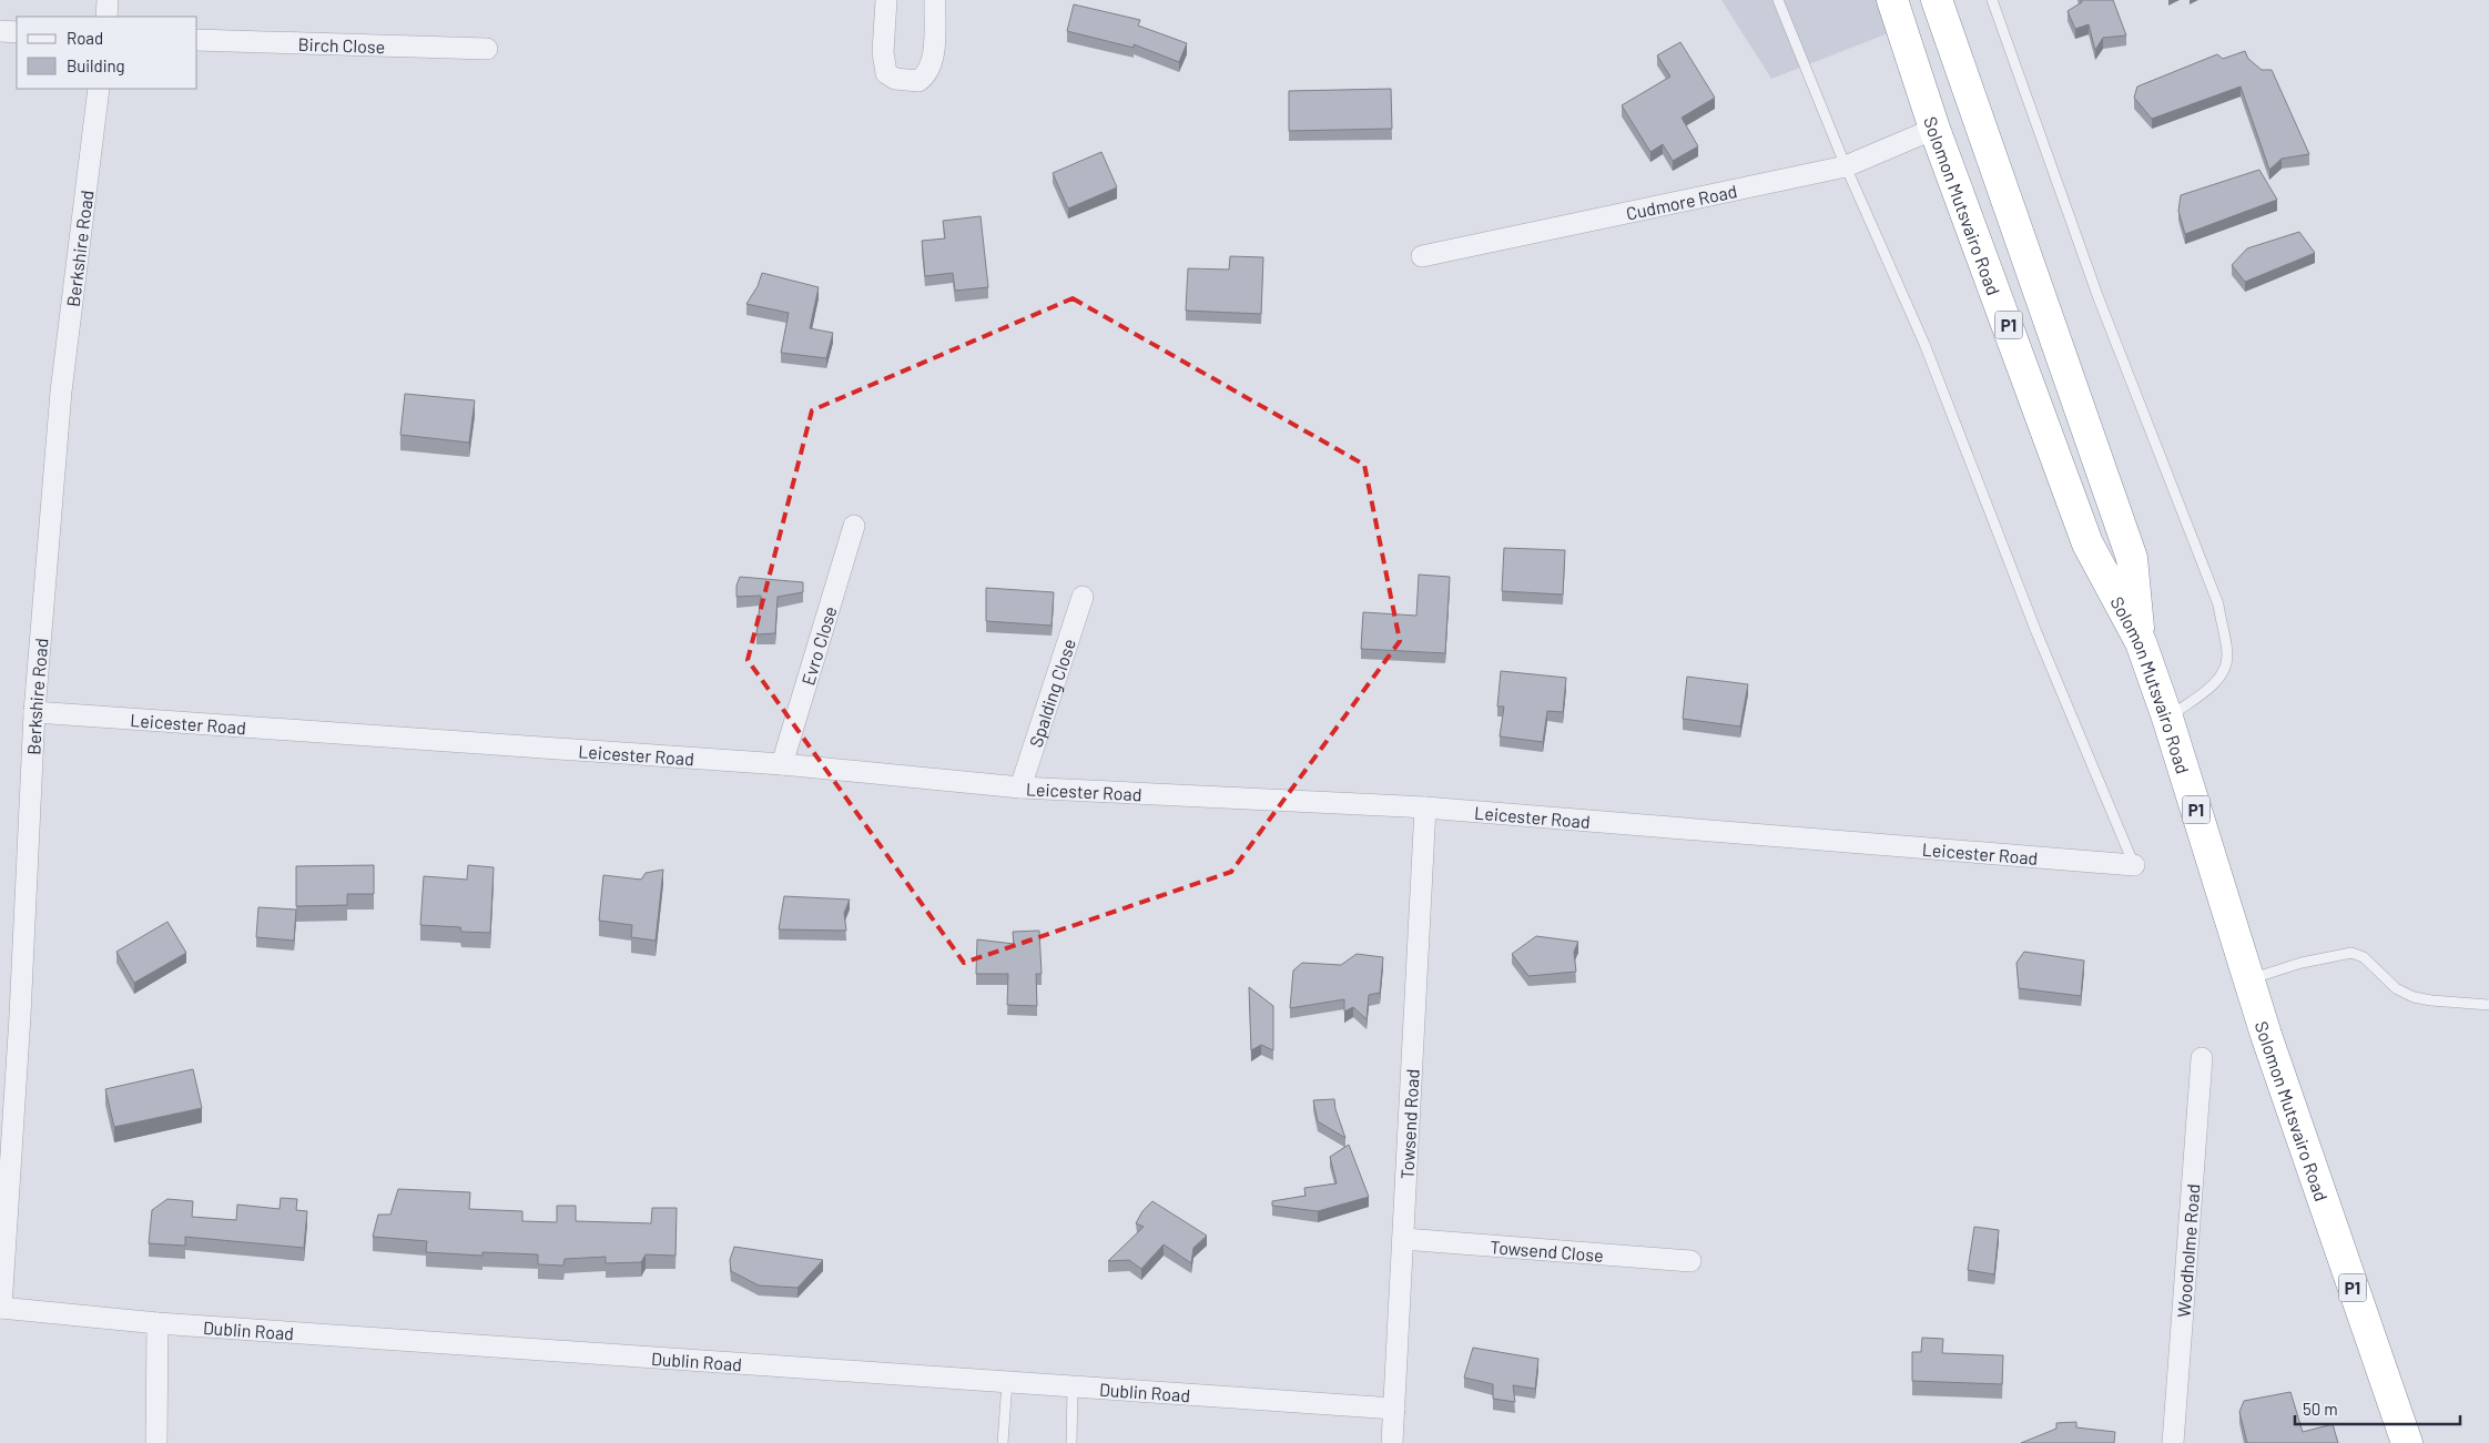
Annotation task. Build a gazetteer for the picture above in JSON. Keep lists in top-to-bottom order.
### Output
{
  "streets": {
    "highway": ["Solomon Mutsvairo Road", "P1"],
    "street": [
      "Birch Close",
      "Cudmore Road",
      "Berkshire Road",
      "Evro Close",
      "Spalding Close",
      "Leicester Road",
      "Towsend Road",
      "Towsend Close",
      "Woodholme Road",
      "Dublin Road"
    ]
  },
  "crossings": [
    ["Cudmore Road", "Solomon Mutsvairo Road"],
    ["Solomon Mutsvairo Road", "P1"],
    ["Berkshire Road", "Leicester Road"],
    ["Berkshire Road", "Dublin Road"],
    ["Evro Close", "Leicester Road"],
    ["Spalding Close", "Leicester Road"],
    ["Leicester Road", "Towsend Road"],
    ["Towsend Road", "Towsend Close"],
    ["Towsend Road", "Dublin Road"]
  ],
  "legend": ["Road", "Building"],
  "scale_bar": "50 m"
}
